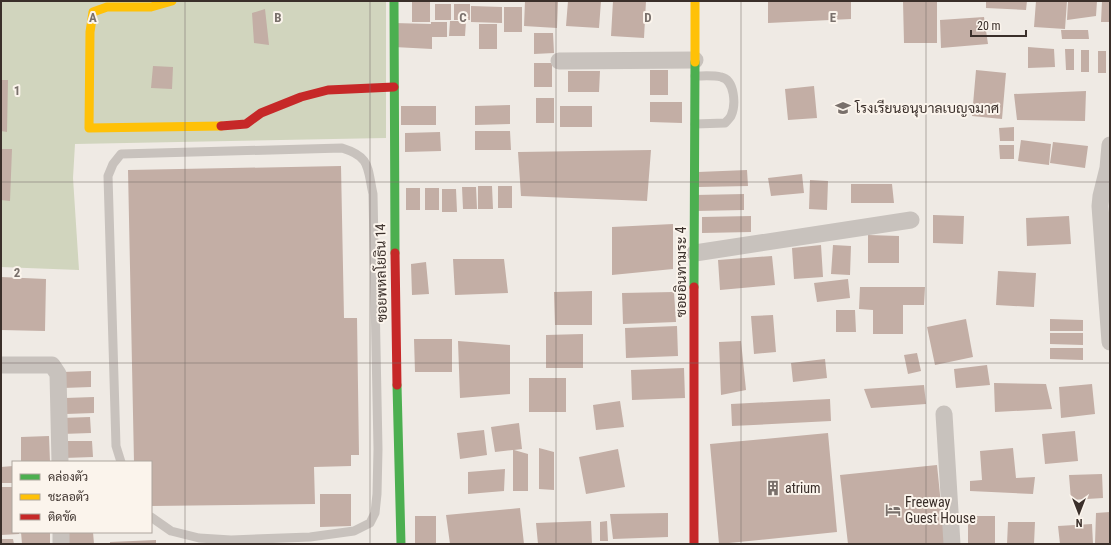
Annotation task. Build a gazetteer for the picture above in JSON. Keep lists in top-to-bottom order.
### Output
{
  "streets": {
    "street": ["ซอยอินทามระ 4", "ซอยพหลโยธิน 14"]
  },
  "places": {
    "school or university": ["โรงเรียนอนุบาลเบญจมาศ"],
    "building": ["atrium"],
    "hotel": ["Freeway Guest House"]
  },
  "legend": ["คล่องตัว", "ชะลอตัว", "ติดขัด"],
  "scale_bar": "20 m",
  "north": "bottom",
  "grid": {
    "columns": [
      "A",
      "B",
      "C",
      "D",
      "E"
    ],
    "rows": ["1", "2"]
  }
}
